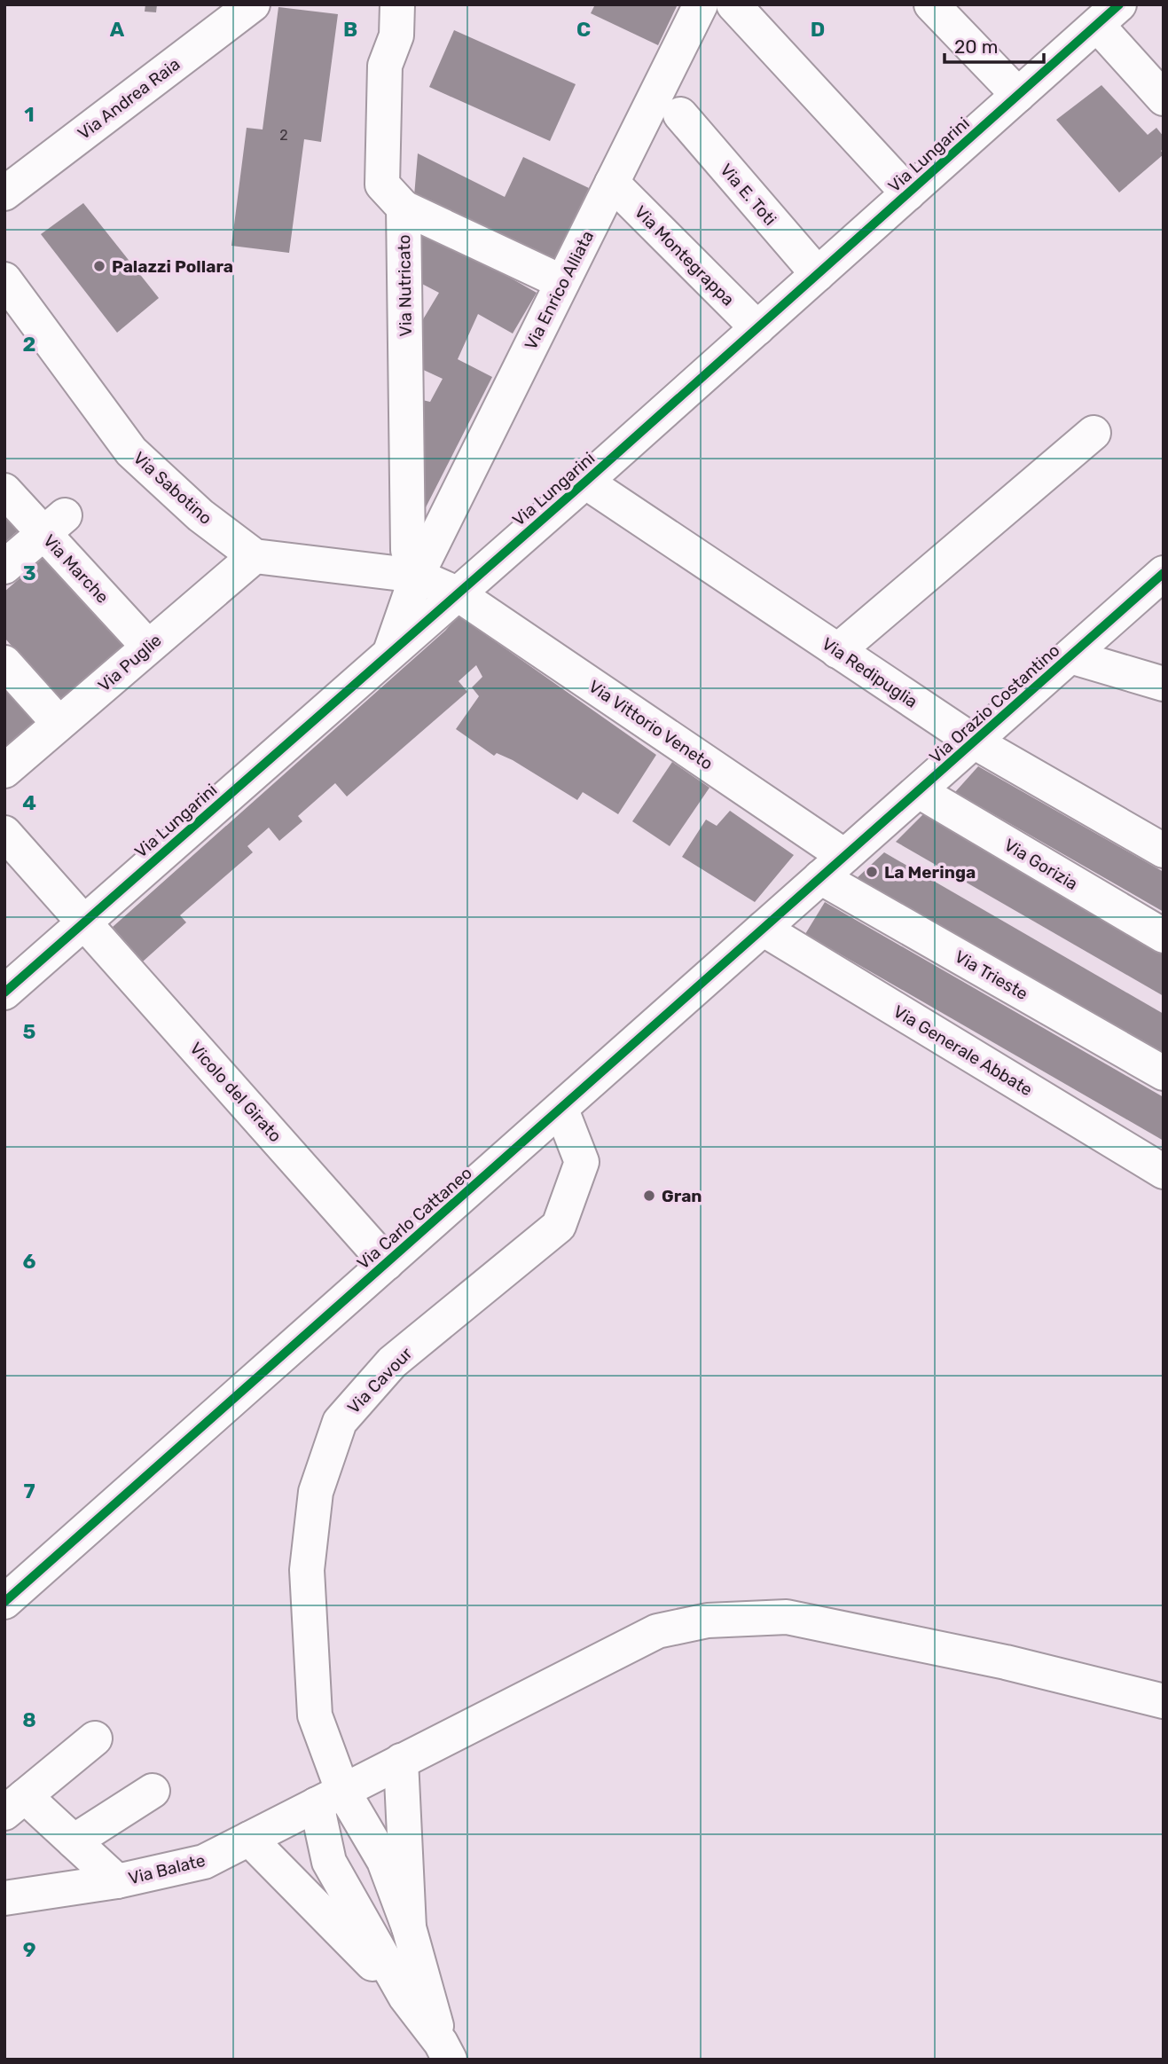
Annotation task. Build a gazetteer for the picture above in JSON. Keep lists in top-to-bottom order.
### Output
{
  "streets": {
    "street": [
      "Via Andrea Raia",
      "Via Lungarini",
      "Via E. Toti",
      "Via Montegrappa",
      "Via Nutricato",
      "Via Enrico Alliata",
      "Via Sabotino",
      "Via Marche",
      "Via Puglie",
      "Via Redipuglia",
      "Via Orazio Costantino",
      "Via Vittorio Veneto",
      "Via Gorizia",
      "Via Trieste",
      "Via Generale Abbate",
      "Vicolo del Girato",
      "Via Carlo Cattaneo",
      "Via Cavour",
      "Via Balate"
    ]
  },
  "crossings": [
    ["Via Lungarini", "Via E. Toti"],
    ["Via Lungarini", "Via Montegrappa"],
    ["Via Lungarini", "Via Enrico Alliata"],
    ["Via Lungarini", "Via Redipuglia"],
    ["Via Lungarini", "Via Vittorio Veneto"],
    ["Via Lungarini", "Vicolo del Girato"],
    ["Via Montegrappa", "Via Enrico Alliata"],
    ["Via Nutricato", "Via Enrico Alliata"],
    ["Via Nutricato", "Via Sabotino"],
    ["Via Nutricato", "Via Vittorio Veneto"],
    ["Via Enrico Alliata", "Via Sabotino"],
    ["Via Enrico Alliata", "Via Vittorio Veneto"],
    ["Via Sabotino", "Via Puglie"],
    ["Via Sabotino", "Via Vittorio Veneto"],
    ["Via Marche", "Via Puglie"],
    ["Via Redipuglia", "Via Orazio Costantino"],
    ["Via Orazio Costantino", "Via Vittorio Veneto"],
    ["Via Orazio Costantino", "Via Gorizia"],
    ["Via Orazio Costantino", "Via Trieste"],
    ["Via Orazio Costantino", "Via Carlo Cattaneo"],
    ["Via Vittorio Veneto", "Via Trieste"],
    ["Via Vittorio Veneto", "Via Carlo Cattaneo"],
    ["Via Trieste", "Via Carlo Cattaneo"],
    ["Via Generale Abbate", "Via Carlo Cattaneo"],
    ["Vicolo del Girato", "Via Carlo Cattaneo"],
    ["Via Carlo Cattaneo", "Via Cavour"],
    ["Via Cavour", "Via Balate"]
  ],
  "places": ["Palazzi Pollara", "La Meringa", "Gran"],
  "house_numbers": ["2"],
  "scale_bar": "20 m",
  "grid": {
    "columns": [
      "A",
      "B",
      "C",
      "D"
    ],
    "rows": [
      "1",
      "2",
      "3",
      "4",
      "5",
      "6",
      "7",
      "8",
      "9"
    ]
  }
}
